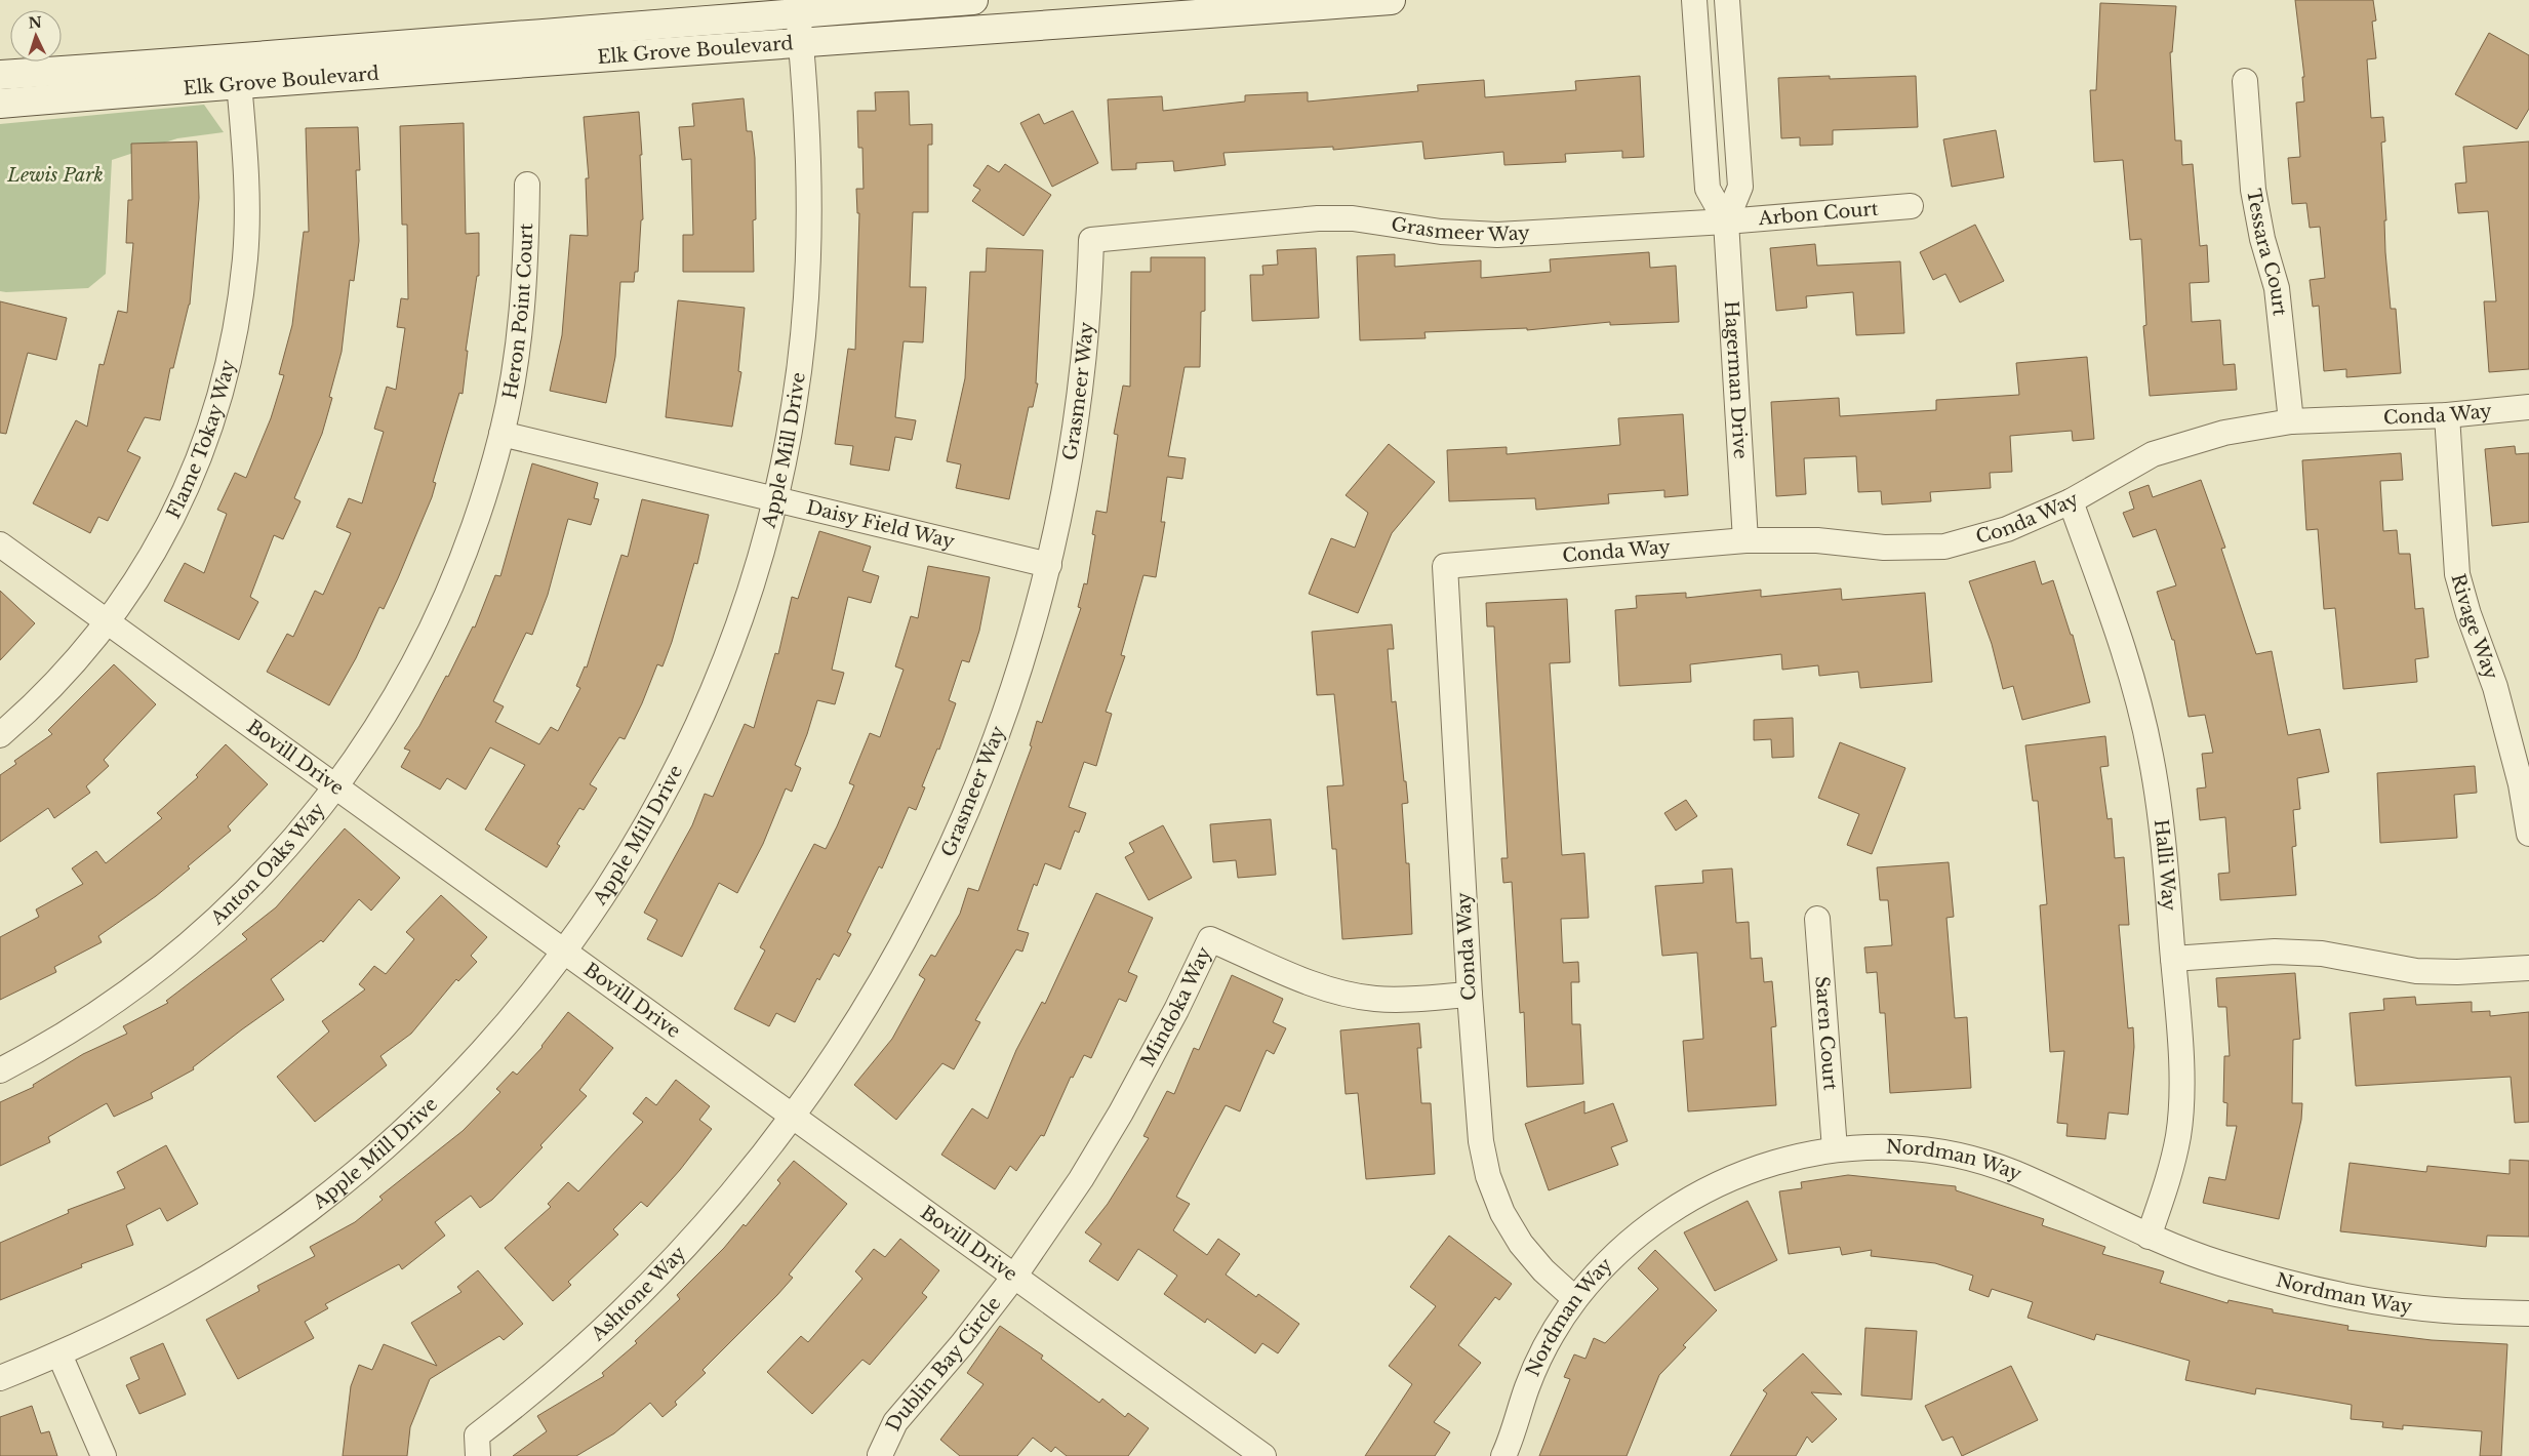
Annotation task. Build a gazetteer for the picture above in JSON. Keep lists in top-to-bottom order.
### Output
{
  "streets": {
    "main road": ["Elk Grove Boulevard"],
    "street": [
      "Arbon Court",
      "Grasmeer Way",
      "Tessara Court",
      "Heron Point Court",
      "Hagerman Drive",
      "Conda Way",
      "Flame Tokay Way",
      "Apple Mill Drive",
      "Daisy Field Way",
      "Rivage Way",
      "Bovill Drive",
      "Anton Oaks Way",
      "Halli Way",
      "Mindoka Way",
      "Saren Court",
      "Nordman Way",
      "Ashtone Way",
      "Dublin Bay Circle"
    ]
  },
  "crossings": [
    ["Elk Grove Boulevard", "Flame Tokay Way"],
    ["Elk Grove Boulevard", "Apple Mill Drive"],
    ["Arbon Court", "Grasmeer Way"],
    ["Arbon Court", "Hagerman Drive"],
    ["Grasmeer Way", "Hagerman Drive"],
    ["Grasmeer Way", "Daisy Field Way"],
    ["Grasmeer Way", "Bovill Drive"],
    ["Grasmeer Way", "Ashtone Way"],
    ["Tessara Court", "Conda Way"],
    ["Heron Point Court", "Daisy Field Way"],
    ["Heron Point Court", "Anton Oaks Way"],
    ["Hagerman Drive", "Conda Way"],
    ["Conda Way", "Rivage Way"],
    ["Conda Way", "Halli Way"],
    ["Conda Way", "Mindoka Way"],
    ["Conda Way", "Nordman Way"],
    ["Flame Tokay Way", "Bovill Drive"],
    ["Apple Mill Drive", "Daisy Field Way"],
    ["Apple Mill Drive", "Bovill Drive"],
    ["Daisy Field Way", "Anton Oaks Way"],
    ["Bovill Drive", "Anton Oaks Way"],
    ["Bovill Drive", "Mindoka Way"],
    ["Bovill Drive", "Ashtone Way"],
    ["Bovill Drive", "Dublin Bay Circle"],
    ["Halli Way", "Nordman Way"],
    ["Mindoka Way", "Dublin Bay Circle"],
    ["Saren Court", "Nordman Way"]
  ],
  "parks": ["Lewis Park"],
  "north": "top"
}
